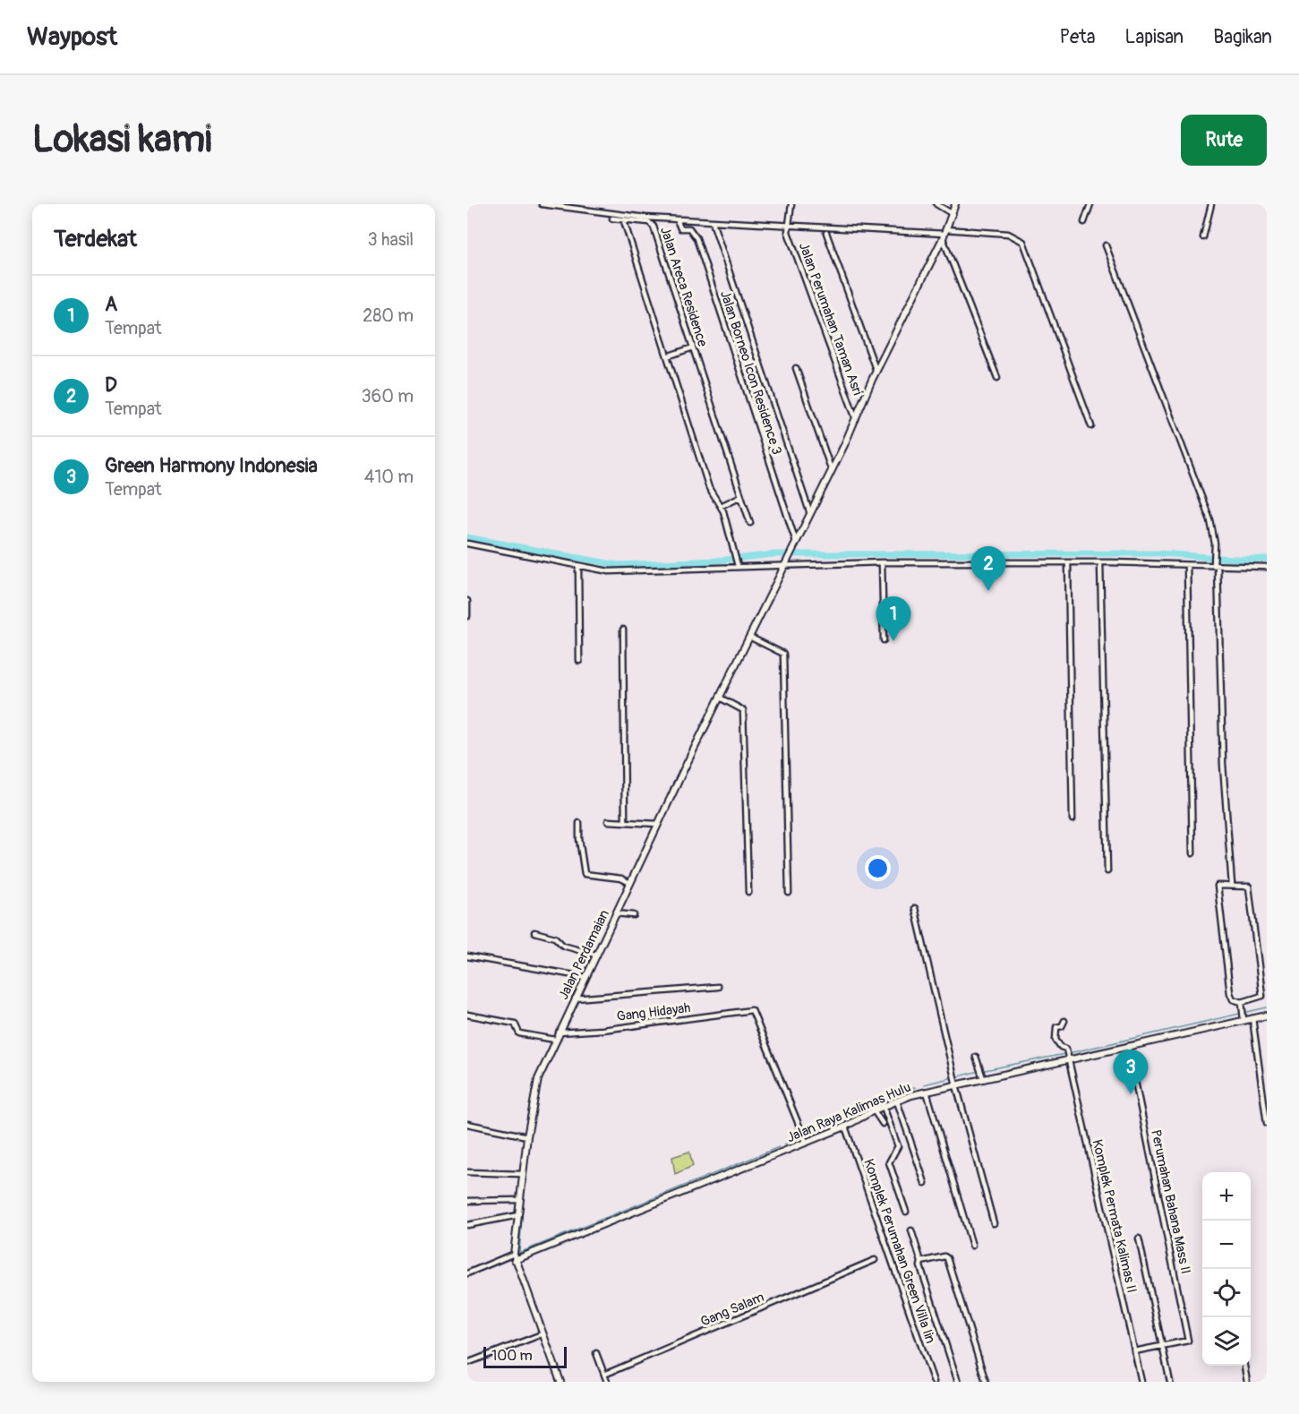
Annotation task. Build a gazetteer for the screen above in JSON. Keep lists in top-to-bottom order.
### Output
{
  "streets": {
    "street": [
      "Jalan Areca Residence",
      "Jalan Perumahan Taman Asri",
      "Jalan Borneo Icon Residence 3",
      "Jalan Perdamaian",
      "Gang Hidayah",
      "Jalan Raya Kalimas Hulu",
      "Perumahan Bahana Mass II",
      "Komplek Permata Kalimas II",
      "Komplek Perumahan Green Villa Iin",
      "Gang Salam"
    ]
  },
  "crossings": [
    ["Jalan Perumahan Taman Asri", "Jalan Perdamaian"],
    ["Jalan Borneo Icon Residence 3", "Jalan Perdamaian"],
    ["Jalan Perdamaian", "Gang Hidayah"],
    ["Jalan Perdamaian", "Jalan Raya Kalimas Hulu"],
    ["Gang Hidayah", "Jalan Raya Kalimas Hulu"],
    ["Jalan Raya Kalimas Hulu", "Perumahan Bahana Mass II"],
    ["Jalan Raya Kalimas Hulu", "Komplek Permata Kalimas II"],
    ["Jalan Raya Kalimas Hulu", "Komplek Perumahan Green Villa Iin"],
    ["Perumahan Bahana Mass II", "Komplek Permata Kalimas II"]
  ],
  "scale_bar": "100 m",
  "page": {
    "header": "Waypost",
    "nav": ["Peta", "Lapisan", "Bagikan"],
    "buttons": "Rute",
    "title": "Lokasi kami",
    "heading": ["Terdekat", "3 hasil"],
    "list": [
      {
        "mark": "1",
        "name": "A",
        "note": "Tempat",
        "value": "280 m"
      },
      {
        "mark": "2",
        "name": "D",
        "note": "Tempat",
        "value": "360 m"
      },
      {
        "mark": "3",
        "name": "Green Harmony Indonesia",
        "note": "Tempat",
        "value": "410 m"
      }
    ],
    "pins": ["2", "1", "3"],
    "map_buttons": ["+", "−"],
    "scale": "100 m"
  }
}
